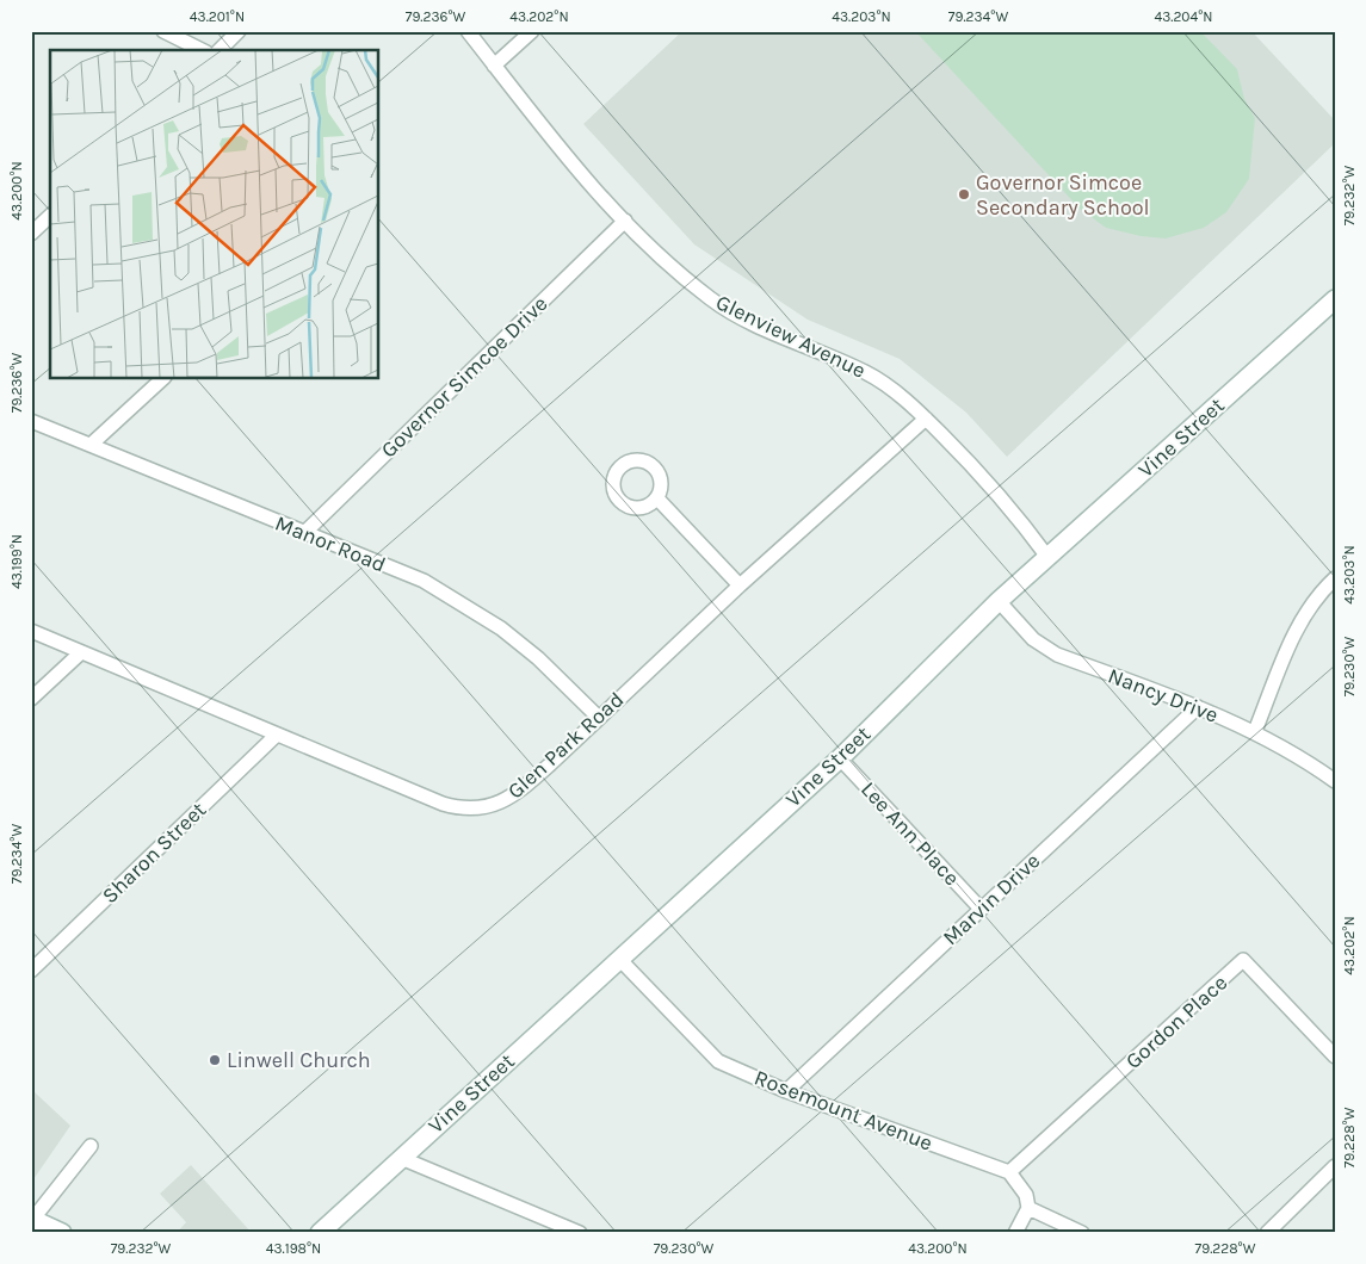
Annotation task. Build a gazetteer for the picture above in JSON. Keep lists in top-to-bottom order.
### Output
{
  "streets": {
    "street": [
      "Glenview Avenue",
      "Governor Simcoe Drive",
      "Vine Street",
      "Manor Road",
      "Nancy Drive",
      "Glen Park Road",
      "Lee Ann Place",
      "Sharon Street",
      "Marvin Drive",
      "Gordon Place",
      "Rosemount Avenue"
    ]
  },
  "crossings": [
    ["Glenview Avenue", "Governor Simcoe Drive"],
    ["Glenview Avenue", "Vine Street"],
    ["Glenview Avenue", "Glen Park Road"],
    ["Governor Simcoe Drive", "Manor Road"],
    ["Vine Street", "Nancy Drive"],
    ["Vine Street", "Lee Ann Place"],
    ["Vine Street", "Rosemount Avenue"],
    ["Manor Road", "Glen Park Road"],
    ["Nancy Drive", "Marvin Drive"],
    ["Glen Park Road", "Sharon Street"],
    ["Lee Ann Place", "Marvin Drive"],
    ["Marvin Drive", "Rosemount Avenue"],
    ["Gordon Place", "Rosemount Avenue"]
  ],
  "places": ["Governor Simcoe Secondary School", "Linwell Church"],
  "coordinates": [
    "43.201°N",
    "79.236°W",
    "43.202°N",
    "43.203°N",
    "79.234°W",
    "43.204°N",
    "43.200°N",
    "79.232°W",
    "43.199°N",
    "79.230°W",
    "79.228°W",
    "43.198°N"
  ]
}
